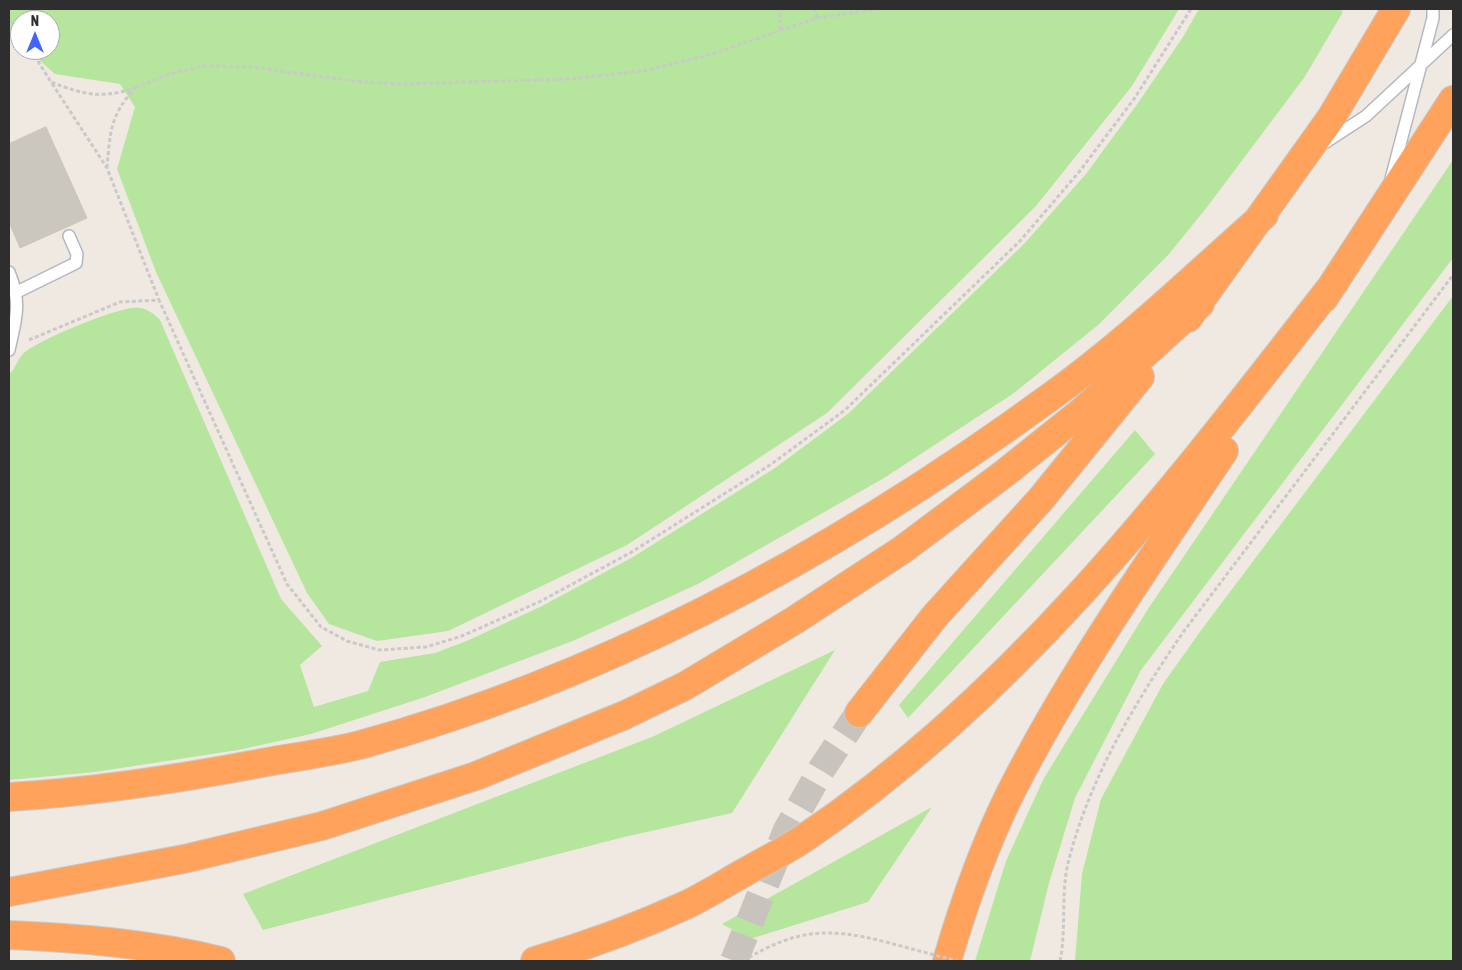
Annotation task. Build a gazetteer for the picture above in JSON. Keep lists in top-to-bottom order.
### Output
{
  "north": "top"
}
